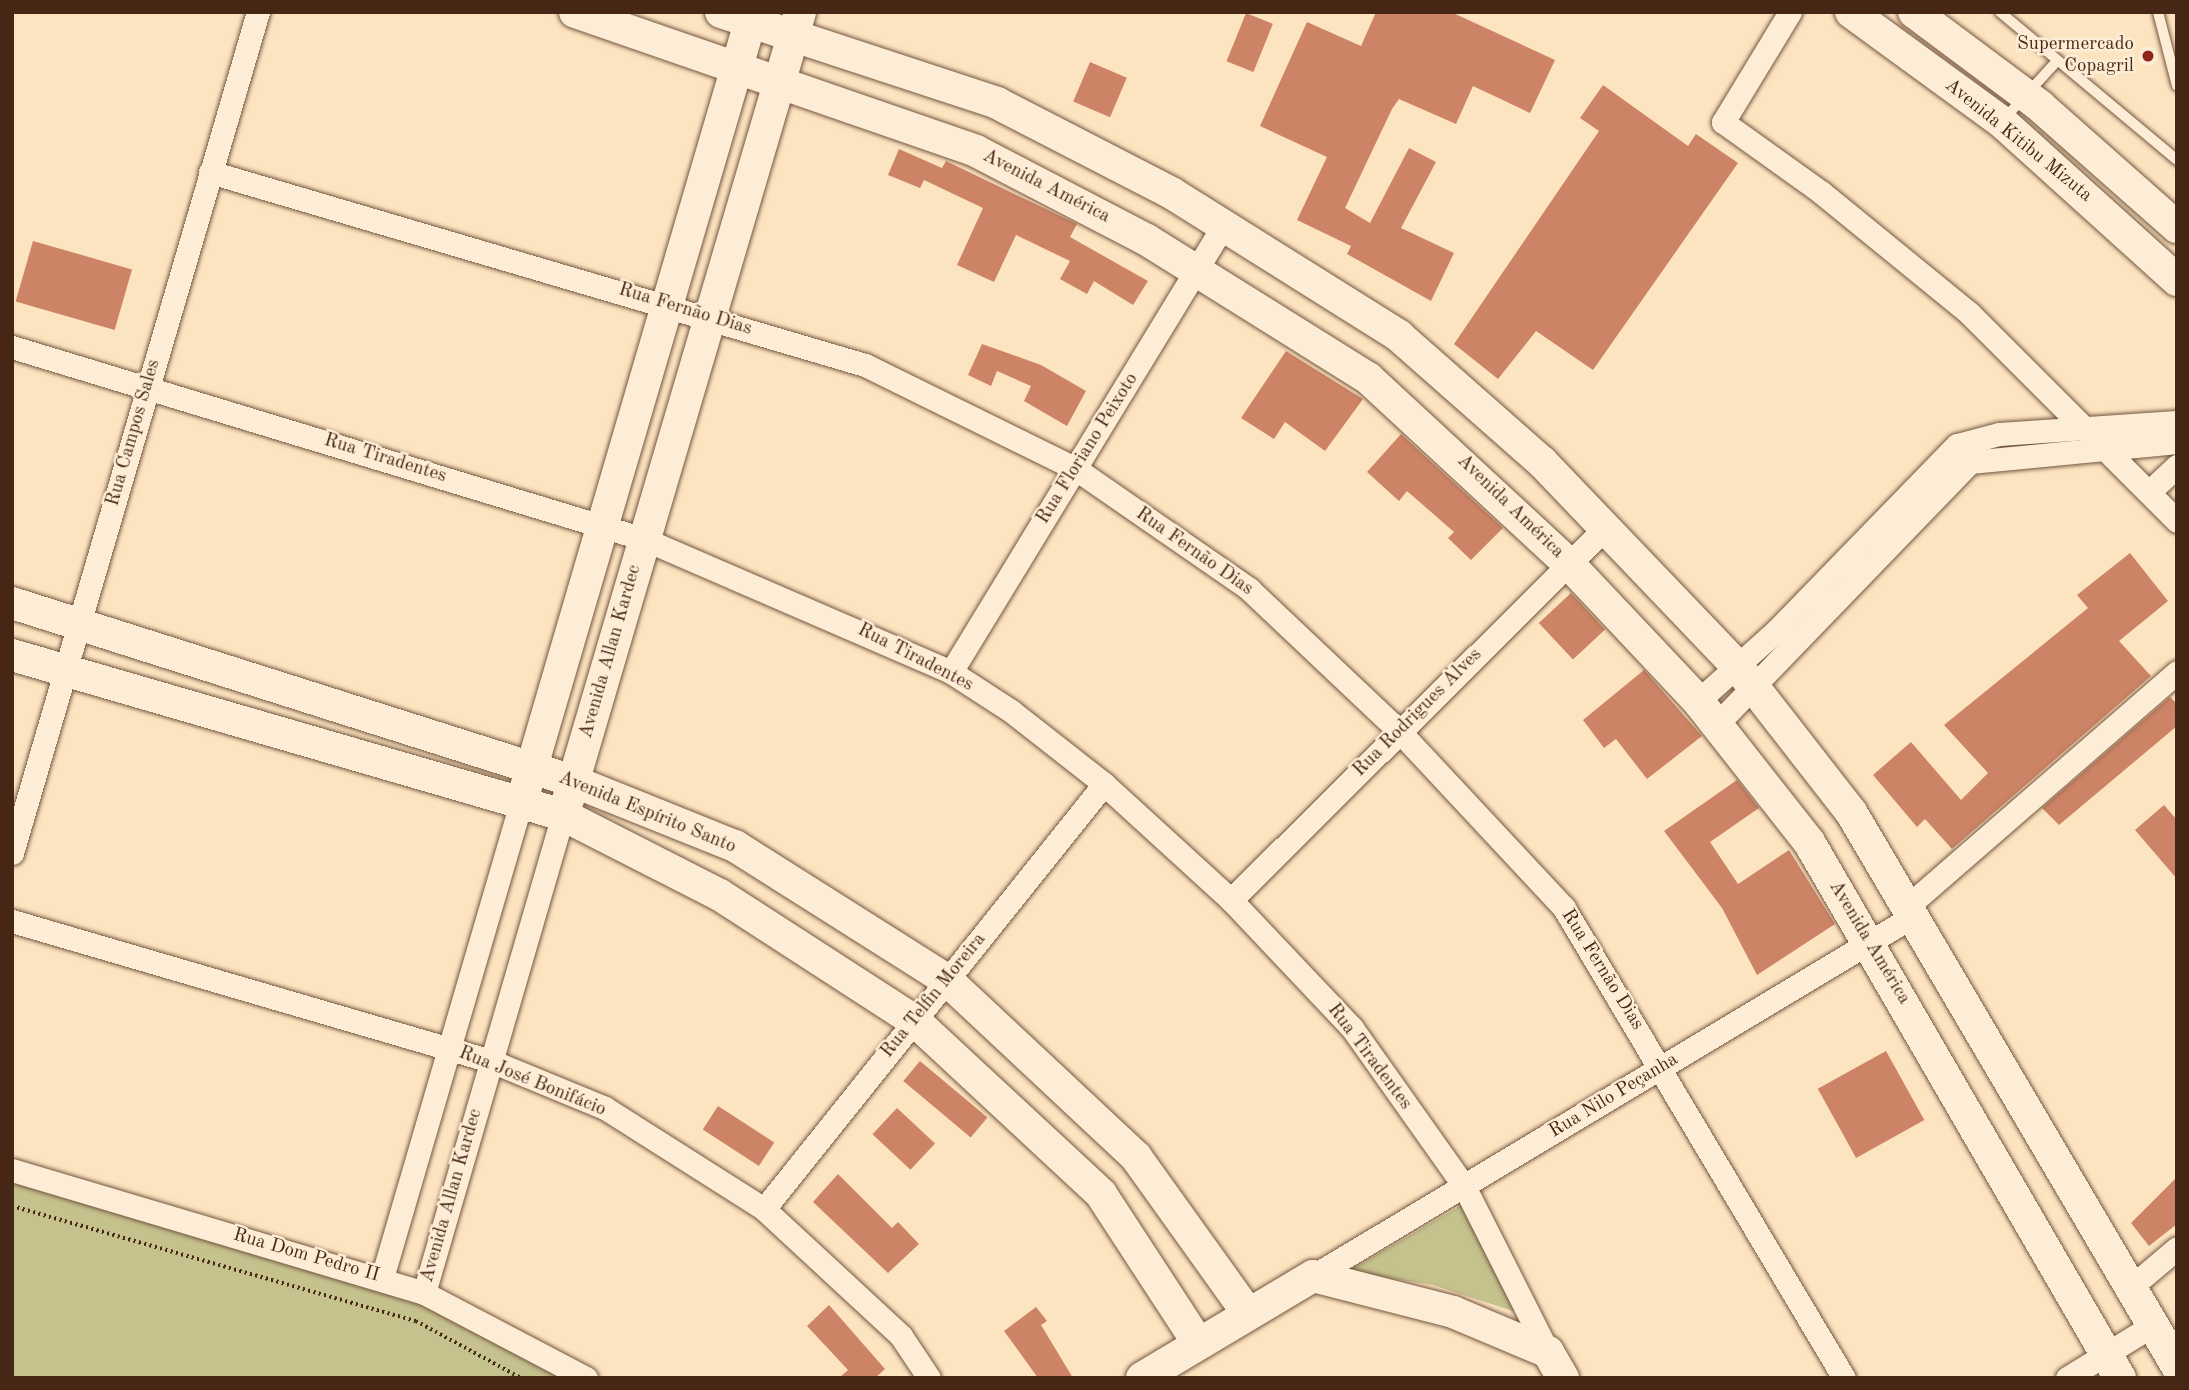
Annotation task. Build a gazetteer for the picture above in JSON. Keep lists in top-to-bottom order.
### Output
{
  "streets": {
    "main road": [
      "Avenida Kitibu Mizuta",
      "Avenida América",
      "Avenida Allan Kardec",
      "Avenida Espírito Santo"
    ],
    "street": [
      "Rua Fernão Dias",
      "Rua Campos Sales",
      "Rua Floriano Peixoto",
      "Rua Tiradentes",
      "Rua Rodrigues Alves",
      "Rua Telfin Moreira",
      "Rua José Bonifácio",
      "Rua Nilo Peçanha",
      "Rua Dom Pedro II"
    ]
  },
  "crossings": [
    ["Avenida América", "Rua Floriano Peixoto"],
    ["Avenida América", "Avenida Allan Kardec"],
    ["Avenida América", "Rua Rodrigues Alves"],
    ["Avenida América", "Rua Nilo Peçanha"],
    ["Rua Fernão Dias", "Rua Campos Sales"],
    ["Rua Fernão Dias", "Rua Floriano Peixoto"],
    ["Rua Fernão Dias", "Avenida Allan Kardec"],
    ["Rua Fernão Dias", "Rua Rodrigues Alves"],
    ["Rua Fernão Dias", "Rua Nilo Peçanha"],
    ["Rua Campos Sales", "Rua Tiradentes"],
    ["Rua Campos Sales", "Avenida Espírito Santo"],
    ["Rua Floriano Peixoto", "Rua Tiradentes"],
    ["Rua Tiradentes", "Avenida Allan Kardec"],
    ["Rua Tiradentes", "Rua Rodrigues Alves"],
    ["Rua Tiradentes", "Rua Telfin Moreira"],
    ["Rua Tiradentes", "Rua Nilo Peçanha"],
    ["Avenida Allan Kardec", "Avenida Espírito Santo"],
    ["Avenida Allan Kardec", "Rua José Bonifácio"],
    ["Avenida Allan Kardec", "Rua Dom Pedro II"],
    ["Avenida Espírito Santo", "Rua Telfin Moreira"],
    ["Rua Telfin Moreira", "Rua José Bonifácio"]
  ],
  "places": ["Supermercado Copagril"]
}
